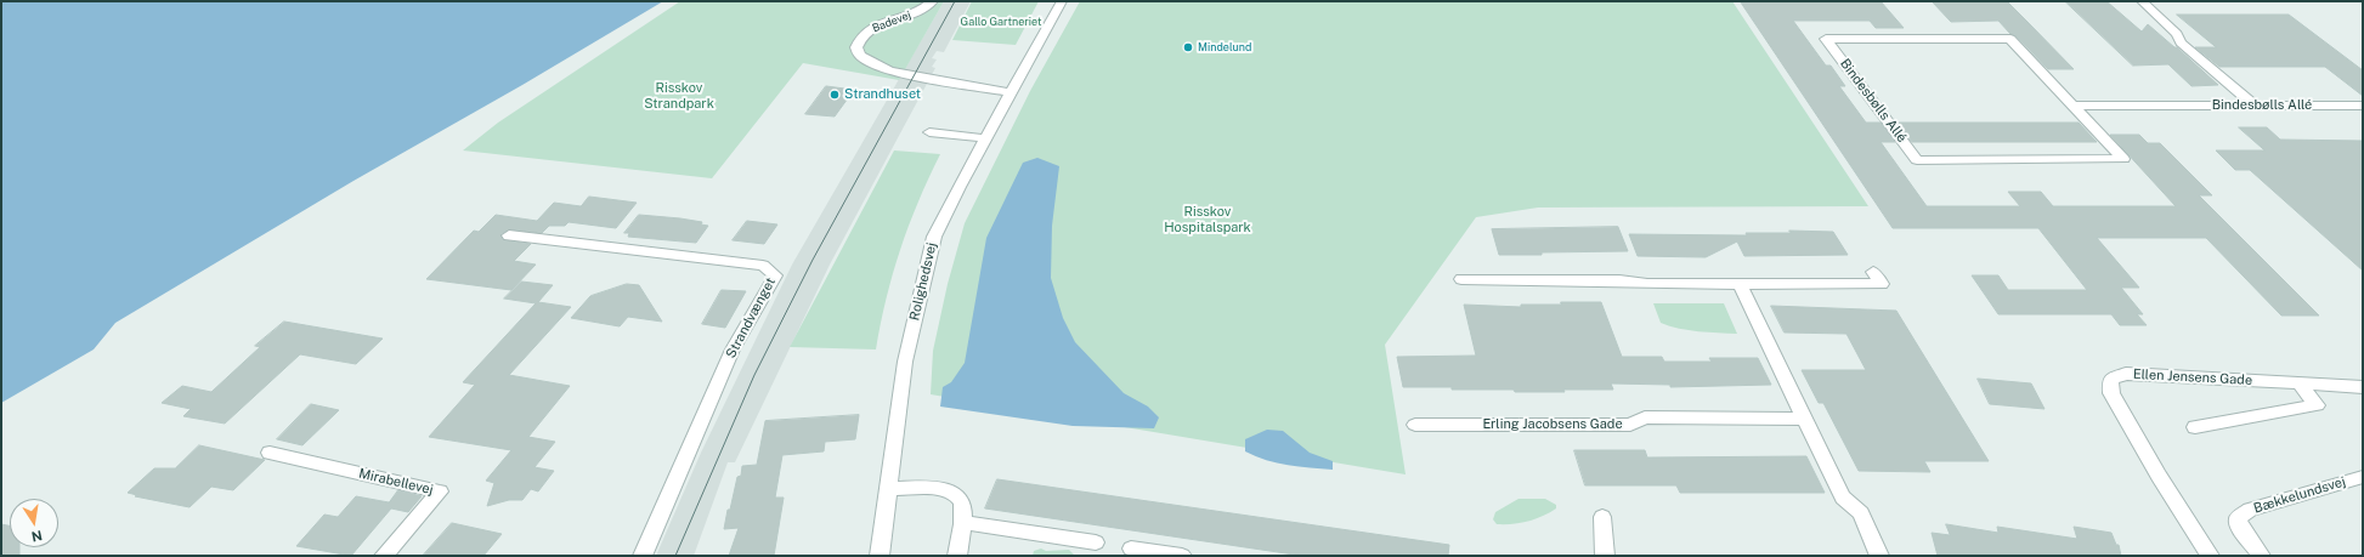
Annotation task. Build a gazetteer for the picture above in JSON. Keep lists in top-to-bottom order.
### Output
{
  "streets": {
    "street": [
      "Badevej",
      "Bindesbølls Allé",
      "Rolighedsvej",
      "Strandvænget",
      "Ellen Jensens Gade",
      "Erling Jacobsens Gade",
      "Mirabellevej",
      "Bækkelundsvej"
    ]
  },
  "crossings": [
    ["Badevej", "Rolighedsvej"]
  ],
  "parks": ["Gallo Gartneriet", "Risskov Strandpark", "Risskov Hospitalspark"],
  "places": ["Mindelund", "Strandhuset"],
  "north": "bottom"
}
